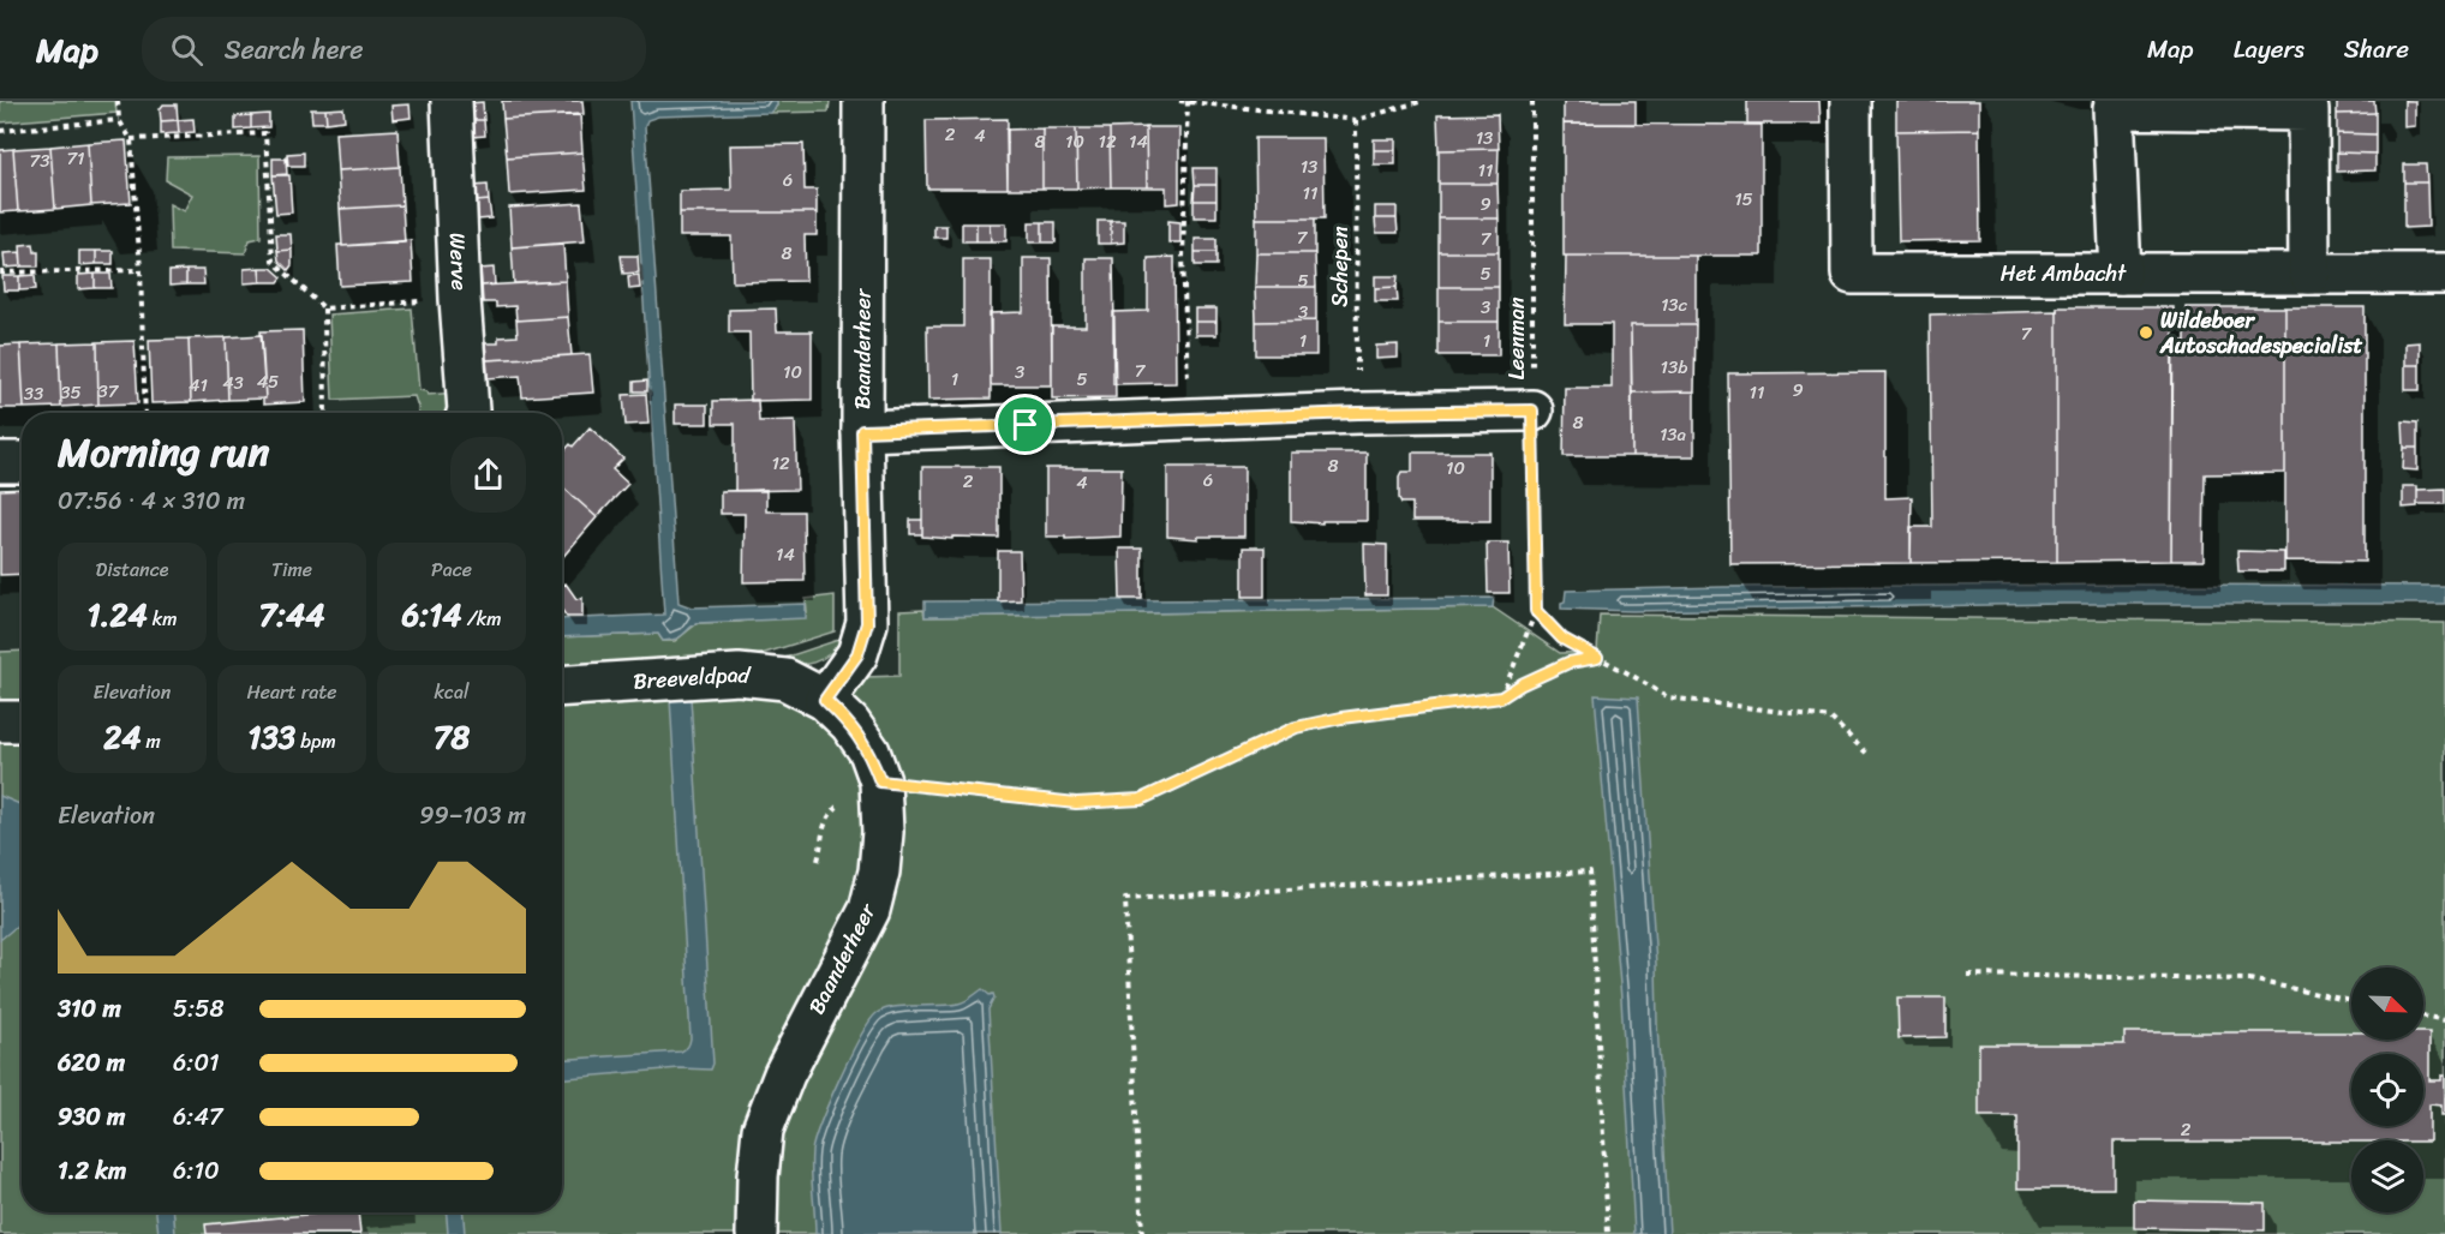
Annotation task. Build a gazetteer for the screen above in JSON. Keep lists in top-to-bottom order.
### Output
{
  "streets": {
    "street": [
      "Werve",
      "Het Ambacht",
      "Baanderheer",
      "Breeveldpad"
    ],
    "path": ["Schepen", "Leenman"]
  },
  "crossings": [
    ["Baanderheer", "Breeveldpad"]
  ],
  "places": ["Wildeboer Autoschadespecialist"],
  "house_numbers": [
    "2",
    "4",
    "13",
    "8",
    "10",
    "12",
    "14",
    "71",
    "73",
    "13",
    "11",
    "6",
    "11",
    "15",
    "9",
    "7",
    "7",
    "8",
    "5",
    "5",
    "13c",
    "3",
    "3",
    "7",
    "1",
    "1",
    "13b",
    "7",
    "10",
    "3",
    "1",
    "5",
    "45",
    "43",
    "41",
    "9",
    "37",
    "35",
    "11",
    "33",
    "8",
    "13a",
    "12",
    "8",
    "10",
    "6",
    "2",
    "4",
    "14",
    "2"
  ],
  "north": "bottom right",
  "page": {
    "header": "Map",
    "search": "Search here",
    "nav": ["Map", "Layers", "Share"],
    "heading": ["Morning run", "07:56 · 4 × 310 m"],
    "stats": [
      ["Distance", "1.24 km"],
      ["Time", "7:44"],
      ["Pace", "6:14 /km"],
      ["Elevation", "24 m"],
      ["Heart rate", "133 bpm"],
      ["kcal", "78"]
    ],
    "chart": ["Elevation", "99–103 m"],
    "list": [
      {
        "name": "310 m",
        "note": "5:58"
      },
      {
        "name": "620 m",
        "note": "6:01"
      },
      {
        "name": "930 m",
        "note": "6:47"
      },
      {
        "name": "1.2 km",
        "note": "6:10"
      }
    ]
  }
}
